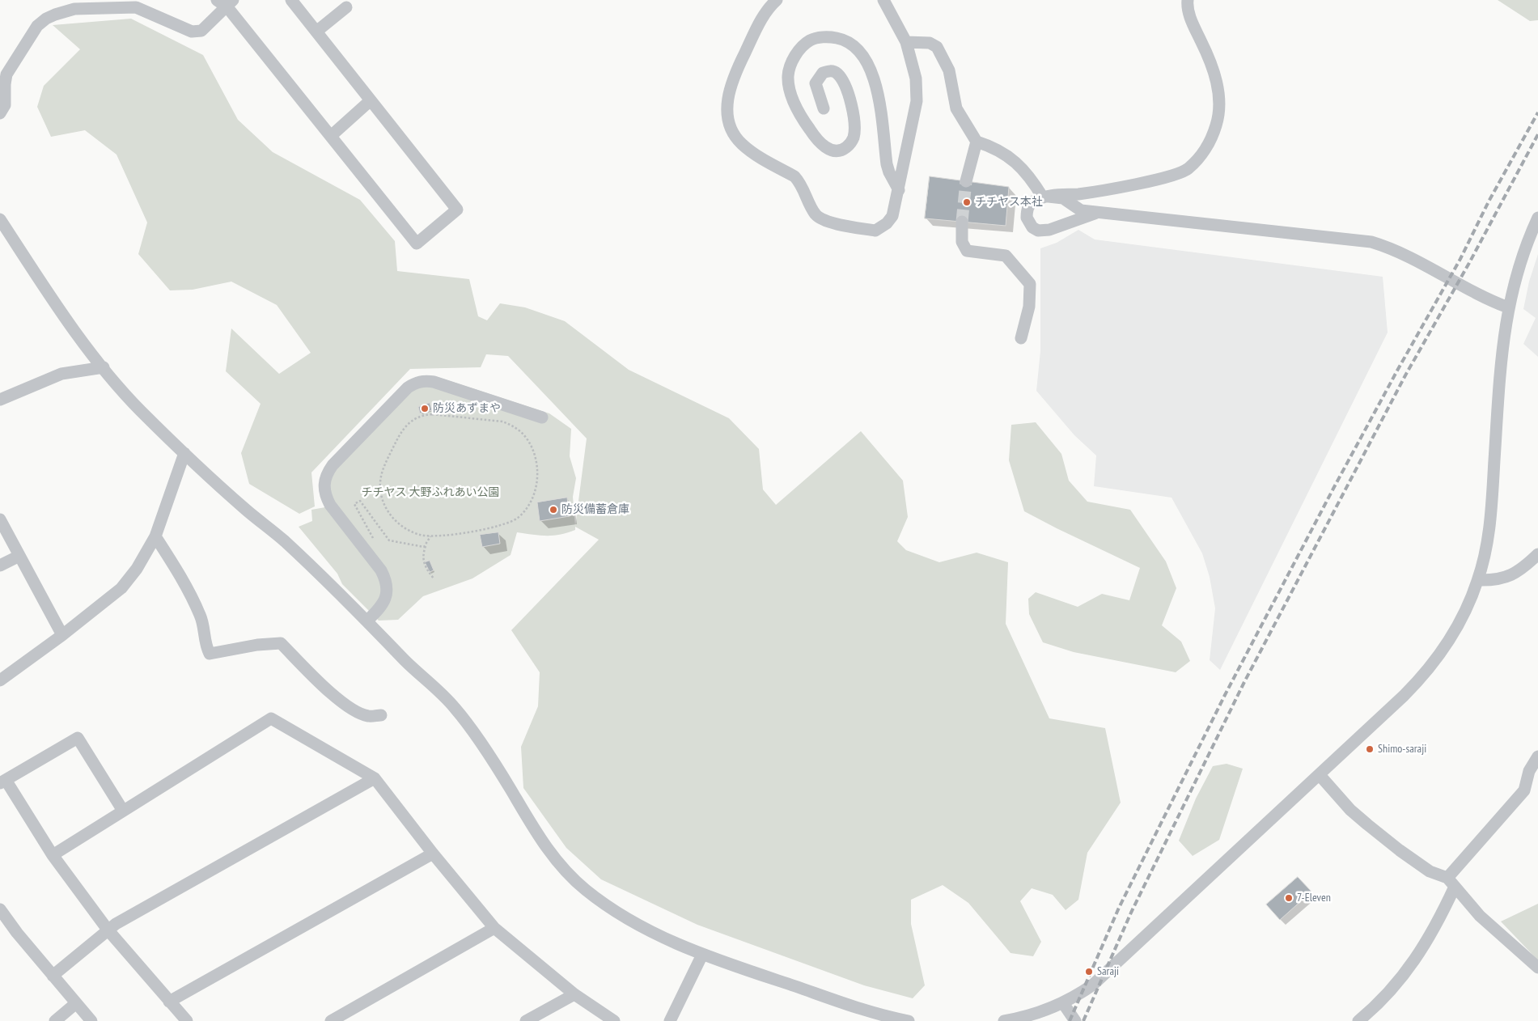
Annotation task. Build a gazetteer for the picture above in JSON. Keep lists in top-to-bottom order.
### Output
{
  "parks": ["チチヤス 大野ふれあい公園"],
  "places": [
    "チチヤス本社",
    "防災あずまや",
    "防災備蓄倉庫",
    "Shimo-saraji",
    "7-Eleven",
    "Saraji"
  ]
}
